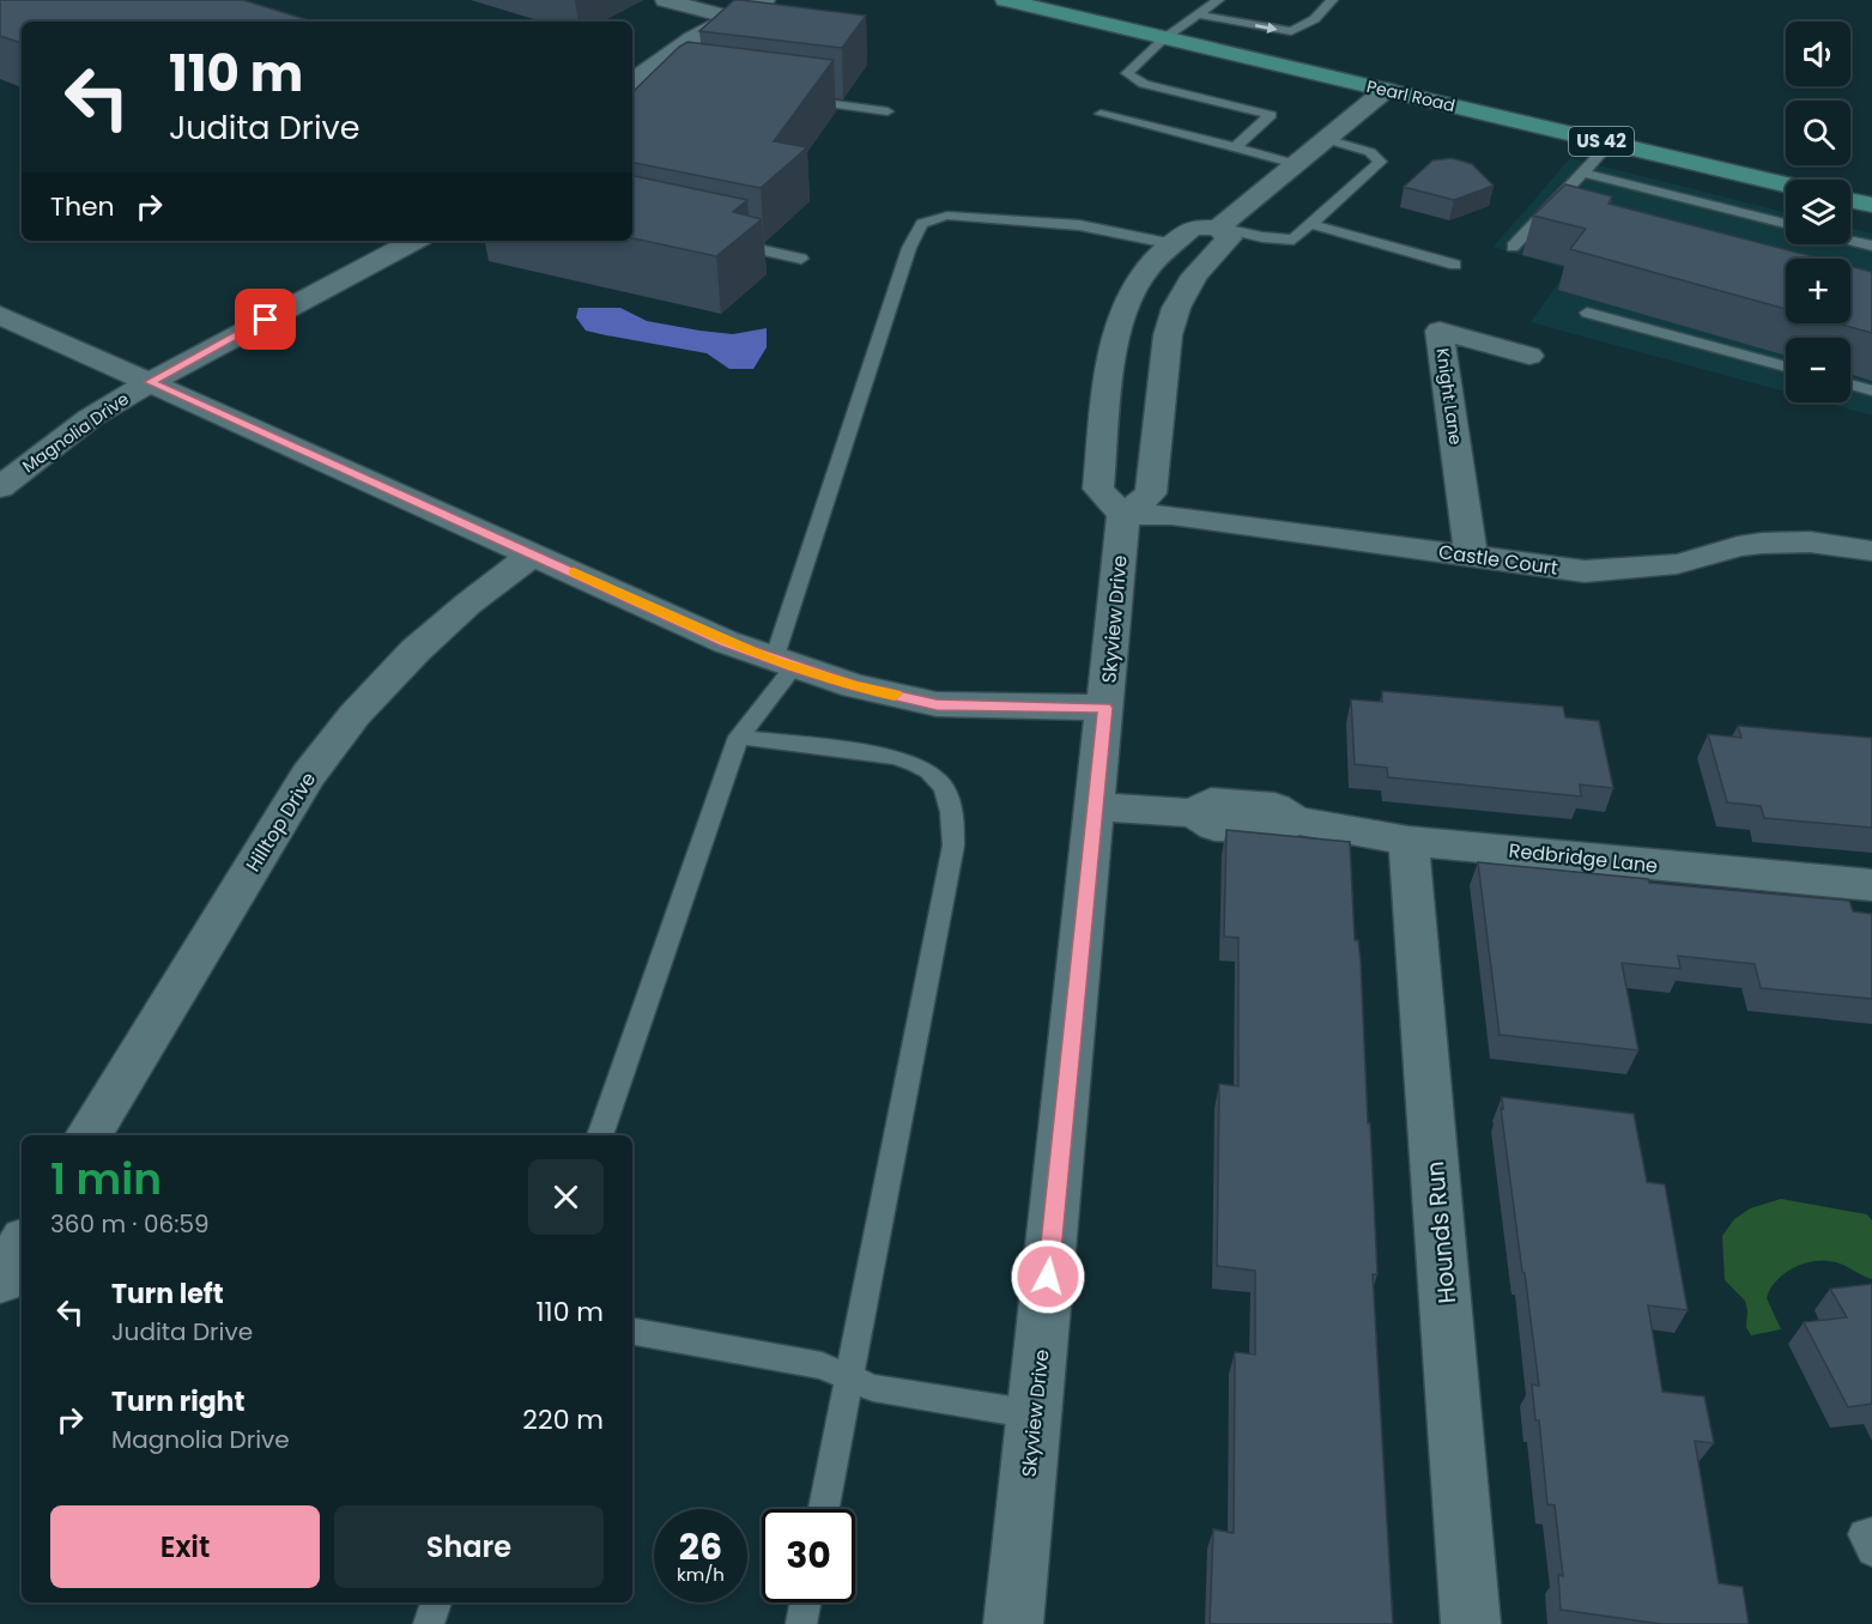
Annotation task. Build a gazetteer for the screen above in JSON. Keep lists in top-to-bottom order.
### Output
{
  "streets": {
    "main road": ["Pearl Road", "US 42"],
    "street": [
      "Knight Lane",
      "Magnolia Drive",
      "Castle Court",
      "Skyview Drive",
      "Hilltop Drive",
      "Redbridge Lane",
      "Hounds Run"
    ]
  },
  "crossings": [
    ["Knight Lane", "Castle Court"],
    ["Castle Court", "Skyview Drive"],
    ["Skyview Drive", "Redbridge Lane"],
    ["Redbridge Lane", "Hounds Run"]
  ],
  "page": {
    "map_buttons": ["+", "−"],
    "turn": ["110 m", "Judita Drive"],
    "then": "Then",
    "heading": ["1 min", "360 m · 06:59"],
    "list": [
      {
        "name": "Turn left",
        "note": "Judita Drive",
        "value": "110 m"
      },
      {
        "name": "Turn right",
        "note": "Magnolia Drive",
        "value": "220 m"
      }
    ],
    "buttons": ["Exit", "Share"],
    "speed": "26 km/h",
    "limit": "30"
  }
}
